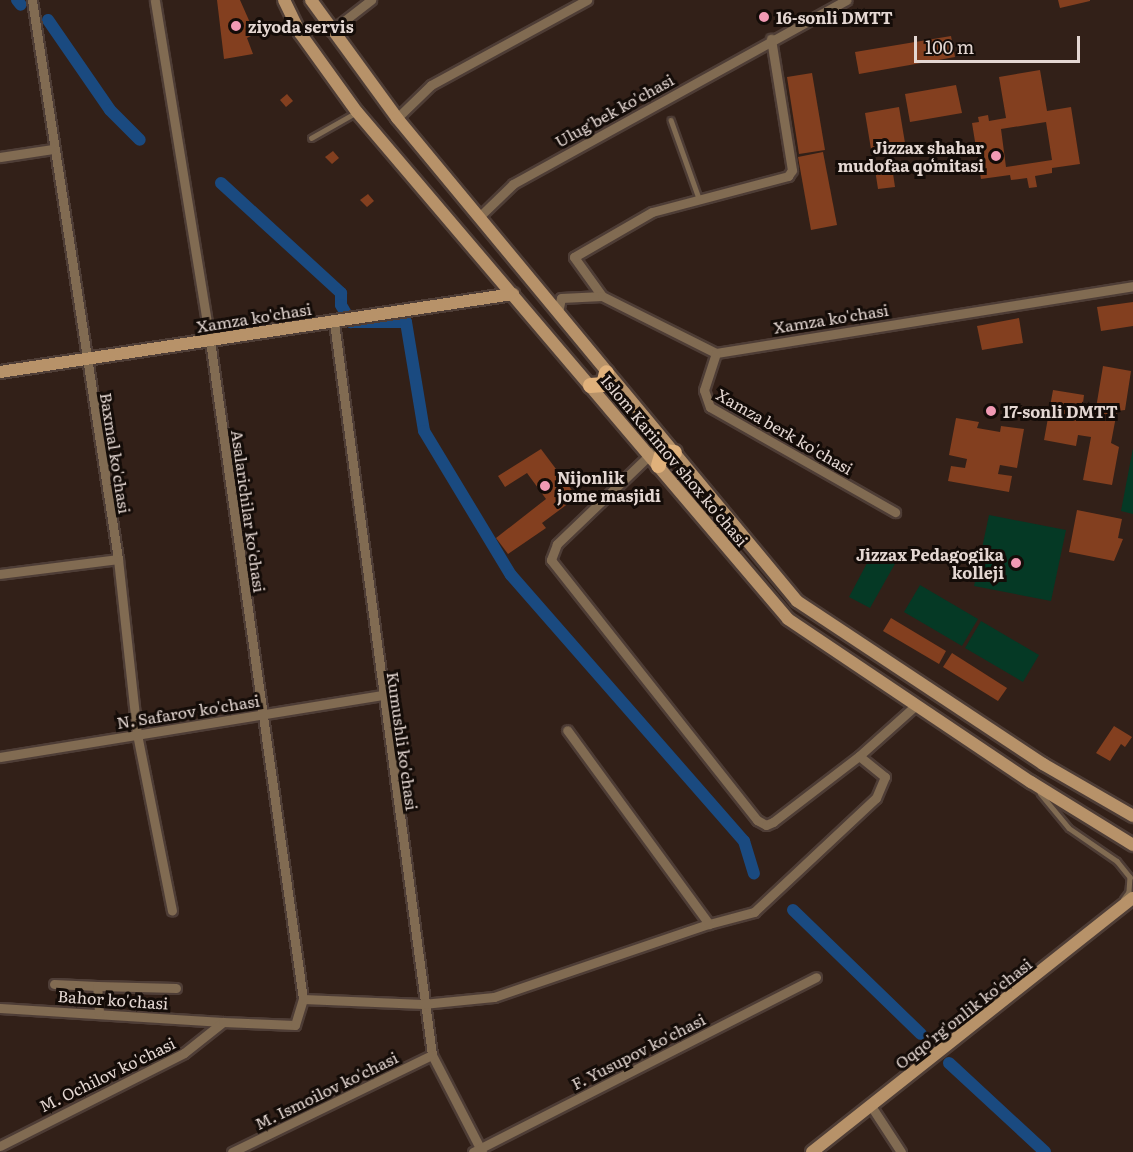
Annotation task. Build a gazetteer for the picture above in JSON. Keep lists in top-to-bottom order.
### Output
{
  "streets": {
    "main road": ["Xamza ko'chasi", "Islom Karimov shox ko'chasi", "Oqqo'rg'onlik ko'chasi"],
    "street": [
      "Ulug'bek ko'chasi",
      "Xamza berk ko'chasi",
      "Baxmal ko'chasi",
      "Asalarichilar ko'chasi",
      "N. Safarov ko'chasi",
      "Kumushli ko'chasi",
      "Bahor ko'chasi",
      "F. Yusupov ko'chasi",
      "M. Ochilov ko'chasi",
      "M. Ismoilov ko'chasi"
    ]
  },
  "crossings": [
    ["Ulug'bek ko'chasi", "Islom Karimov shox ko'chasi"],
    ["Xamza ko'chasi", "Xamza berk ko'chasi"],
    ["Xamza ko'chasi", "Baxmal ko'chasi"],
    ["Xamza ko'chasi", "Islom Karimov shox ko'chasi"],
    ["Xamza ko'chasi", "Asalarichilar ko'chasi"],
    ["Xamza ko'chasi", "Kumushli ko'chasi"],
    ["Baxmal ko'chasi", "N. Safarov ko'chasi"],
    ["Asalarichilar ko'chasi", "N. Safarov ko'chasi"],
    ["Asalarichilar ko'chasi", "Bahor ko'chasi"],
    ["Asalarichilar ko'chasi", "M. Ochilov ko'chasi"],
    ["N. Safarov ko'chasi", "Kumushli ko'chasi"],
    ["Kumushli ko'chasi", "F. Yusupov ko'chasi"],
    ["Kumushli ko'chasi", "M. Ismoilov ko'chasi"],
    ["Bahor ko'chasi", "M. Ochilov ko'chasi"]
  ],
  "places": [
    "16-sonli DMTT",
    "ziyoda servis",
    "Jizzax shahar mudofaa qoʻmitasi",
    "17-sonli DMTT",
    "Nijonlik jome masjidi",
    "Jizzax Pedagogika kolleji"
  ],
  "scale_bar": "100 m"
}
